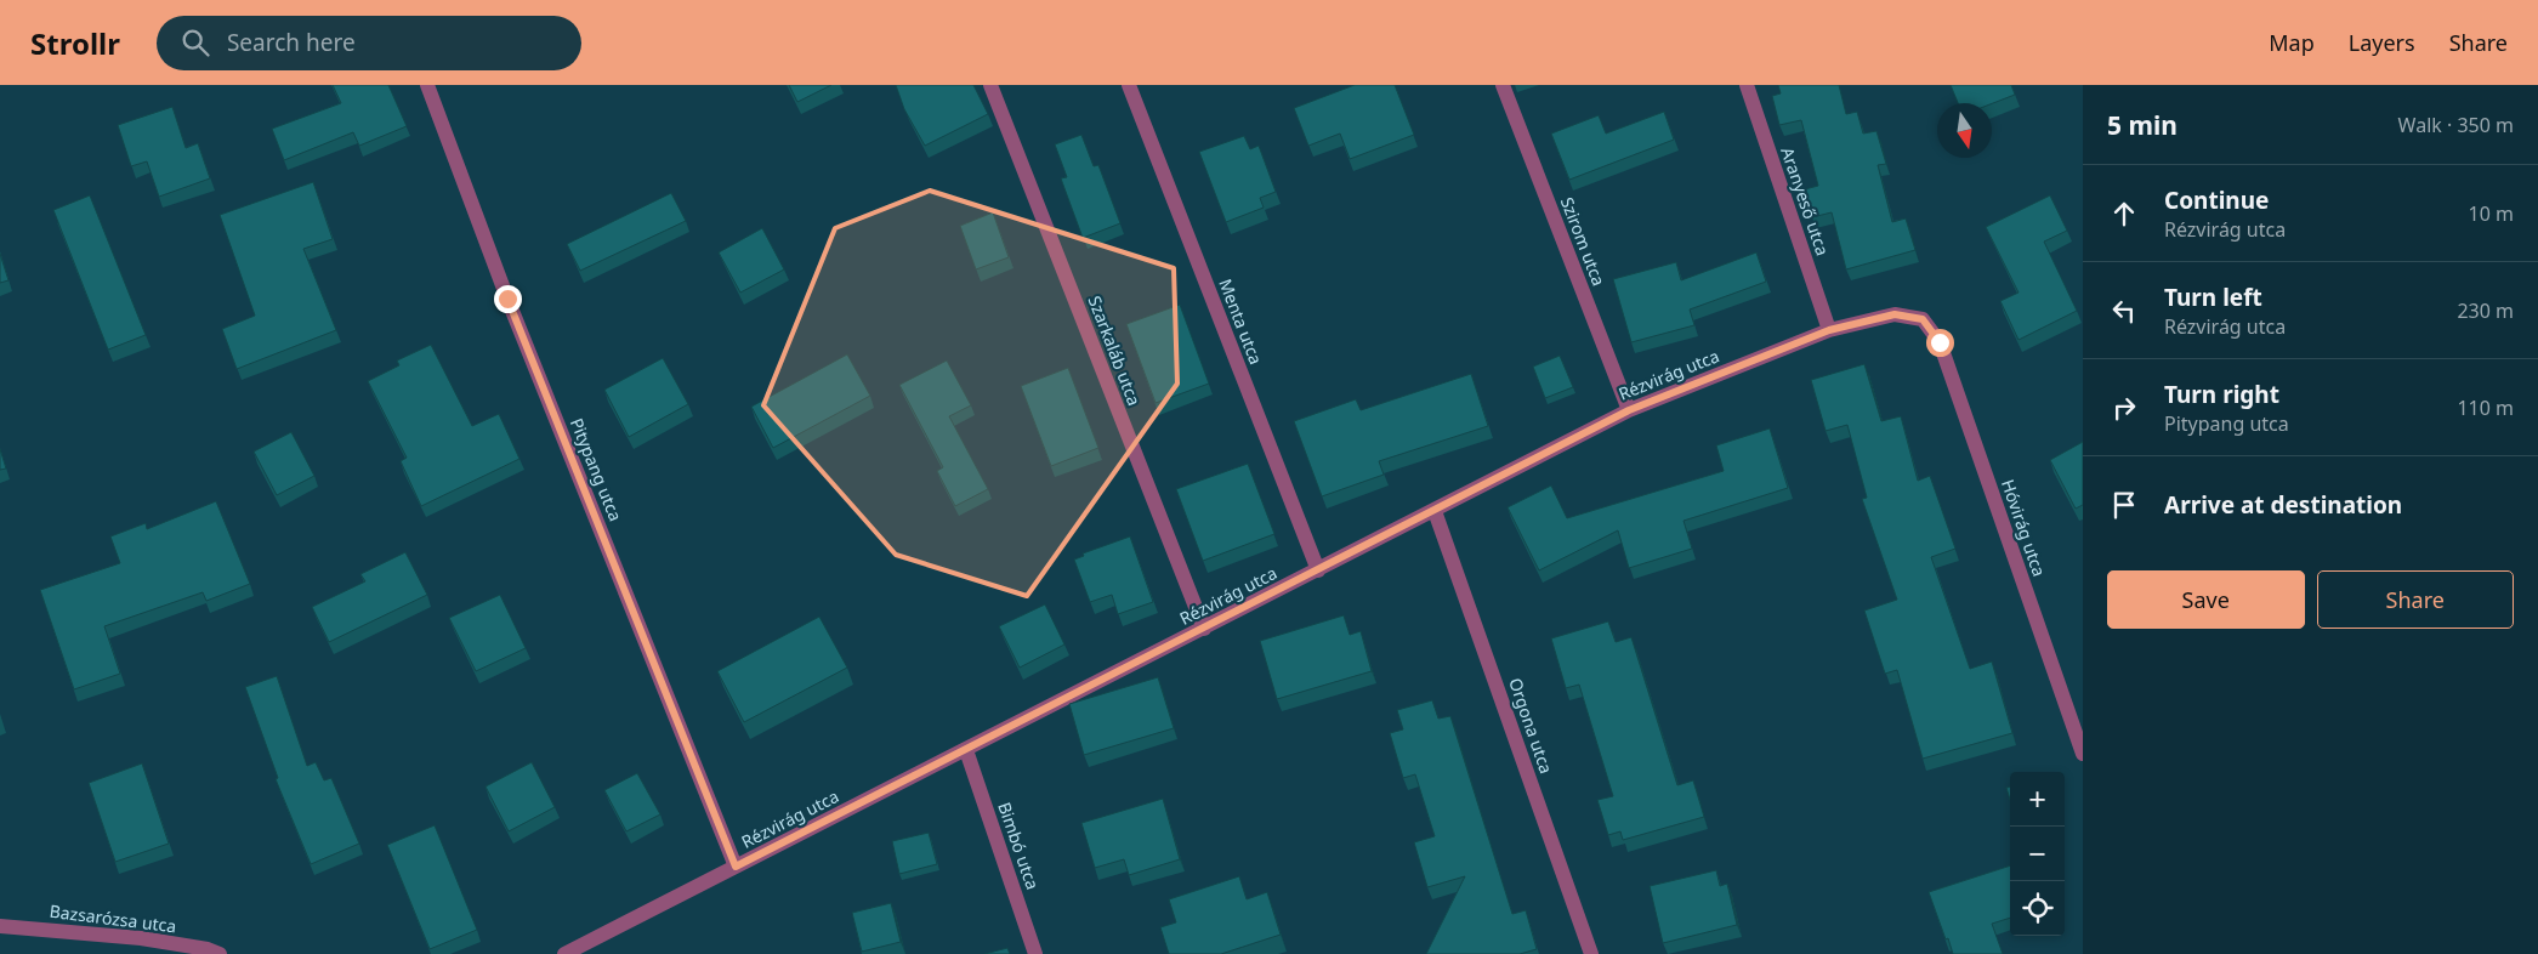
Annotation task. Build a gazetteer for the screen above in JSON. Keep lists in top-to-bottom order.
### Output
{
  "streets": {
    "street": [
      "Aranyeső utca",
      "Szirom utca",
      "Menta utca",
      "Szarkaláb utca",
      "Rézvirág utca",
      "Pitypang utca",
      "Hóvirág utca",
      "Orgona utca",
      "Bimbó utca",
      "Bazsarózsa utca"
    ]
  },
  "crossings": [
    ["Aranyeső utca", "Rézvirág utca"],
    ["Szirom utca", "Rézvirág utca"],
    ["Menta utca", "Rézvirág utca"],
    ["Szarkaláb utca", "Rézvirág utca"],
    ["Rézvirág utca", "Pitypang utca"],
    ["Rézvirág utca", "Hóvirág utca"],
    ["Rézvirág utca", "Orgona utca"],
    ["Rézvirág utca", "Bimbó utca"]
  ],
  "north": "bottom",
  "page": {
    "header": "Strollr",
    "search": "Search here",
    "nav": ["Map", "Layers", "Share"],
    "heading": ["5 min", "Walk · 350 m"],
    "list": [
      ["Continue", "Rézvirág utca", "10 m"],
      ["Turn left", "Rézvirág utca", "230 m"],
      ["Turn right", "Pitypang utca", "110 m"],
      "Arrive at destination"
    ],
    "buttons": ["Save", "Share"],
    "map_buttons": ["+", "−"]
  }
}
